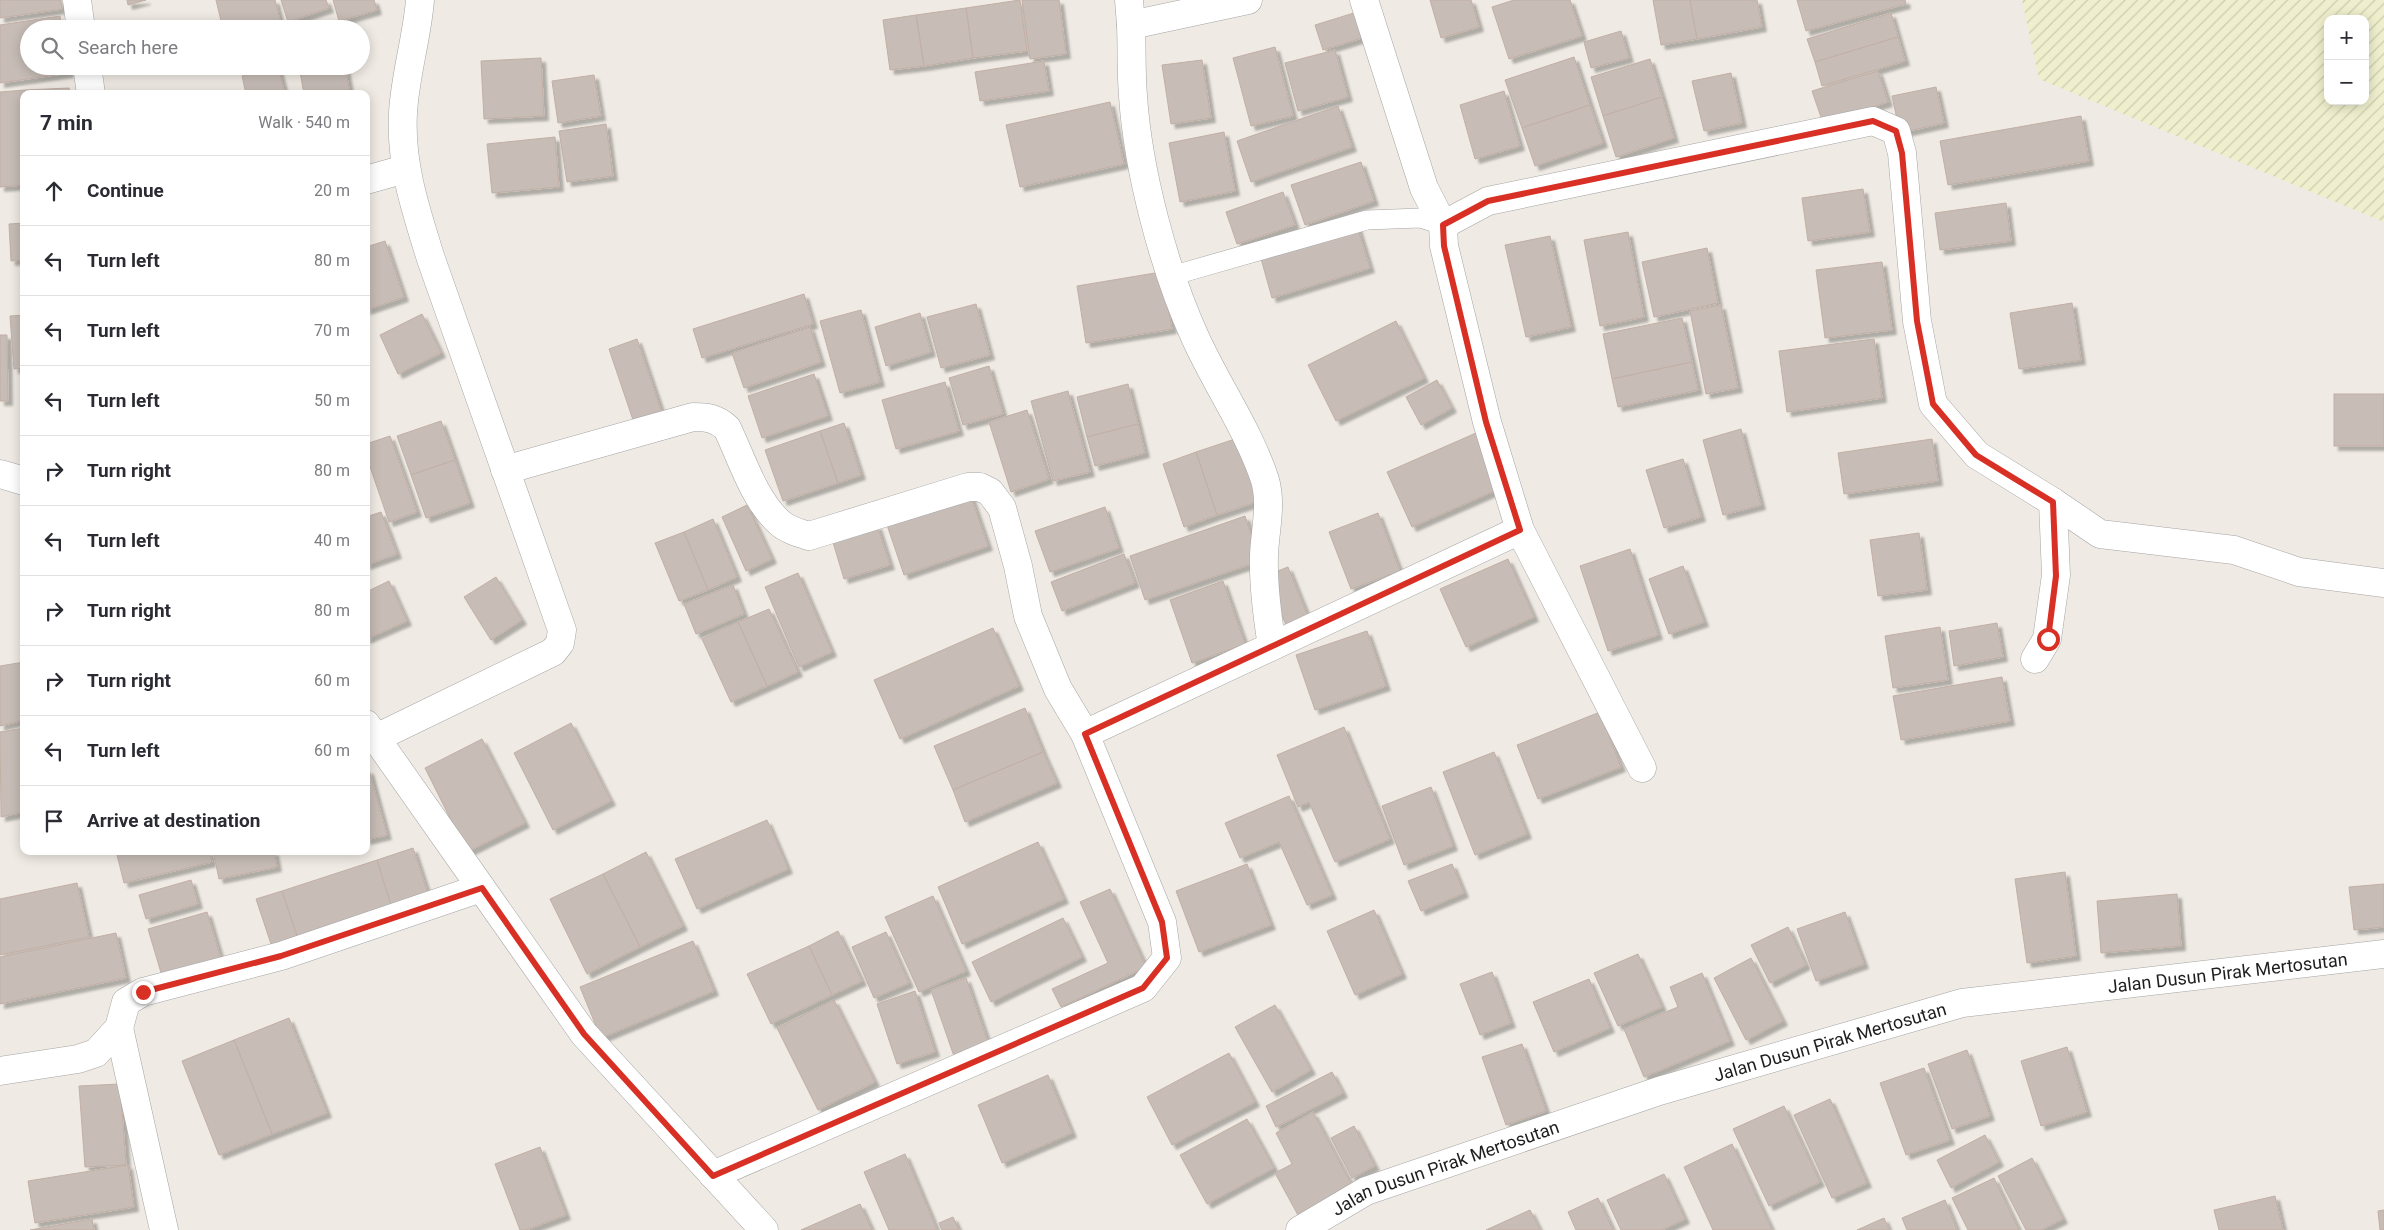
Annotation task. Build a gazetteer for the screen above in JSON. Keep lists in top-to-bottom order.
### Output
{
  "streets": {
    "street": ["Jalan Dusun Pirak Mertosutan"]
  },
  "page": {
    "map_buttons": ["+", "−"],
    "search": "Search here",
    "heading": ["7 min", "Walk · 540 m"],
    "list": [
      ["Continue", "20 m"],
      ["Turn left", "80 m"],
      ["Turn left", "70 m"],
      ["Turn left", "50 m"],
      ["Turn right", "80 m"],
      ["Turn left", "40 m"],
      ["Turn right", "80 m"],
      ["Turn right", "60 m"],
      ["Turn left", "60 m"],
      "Arrive at destination"
    ]
  }
}
